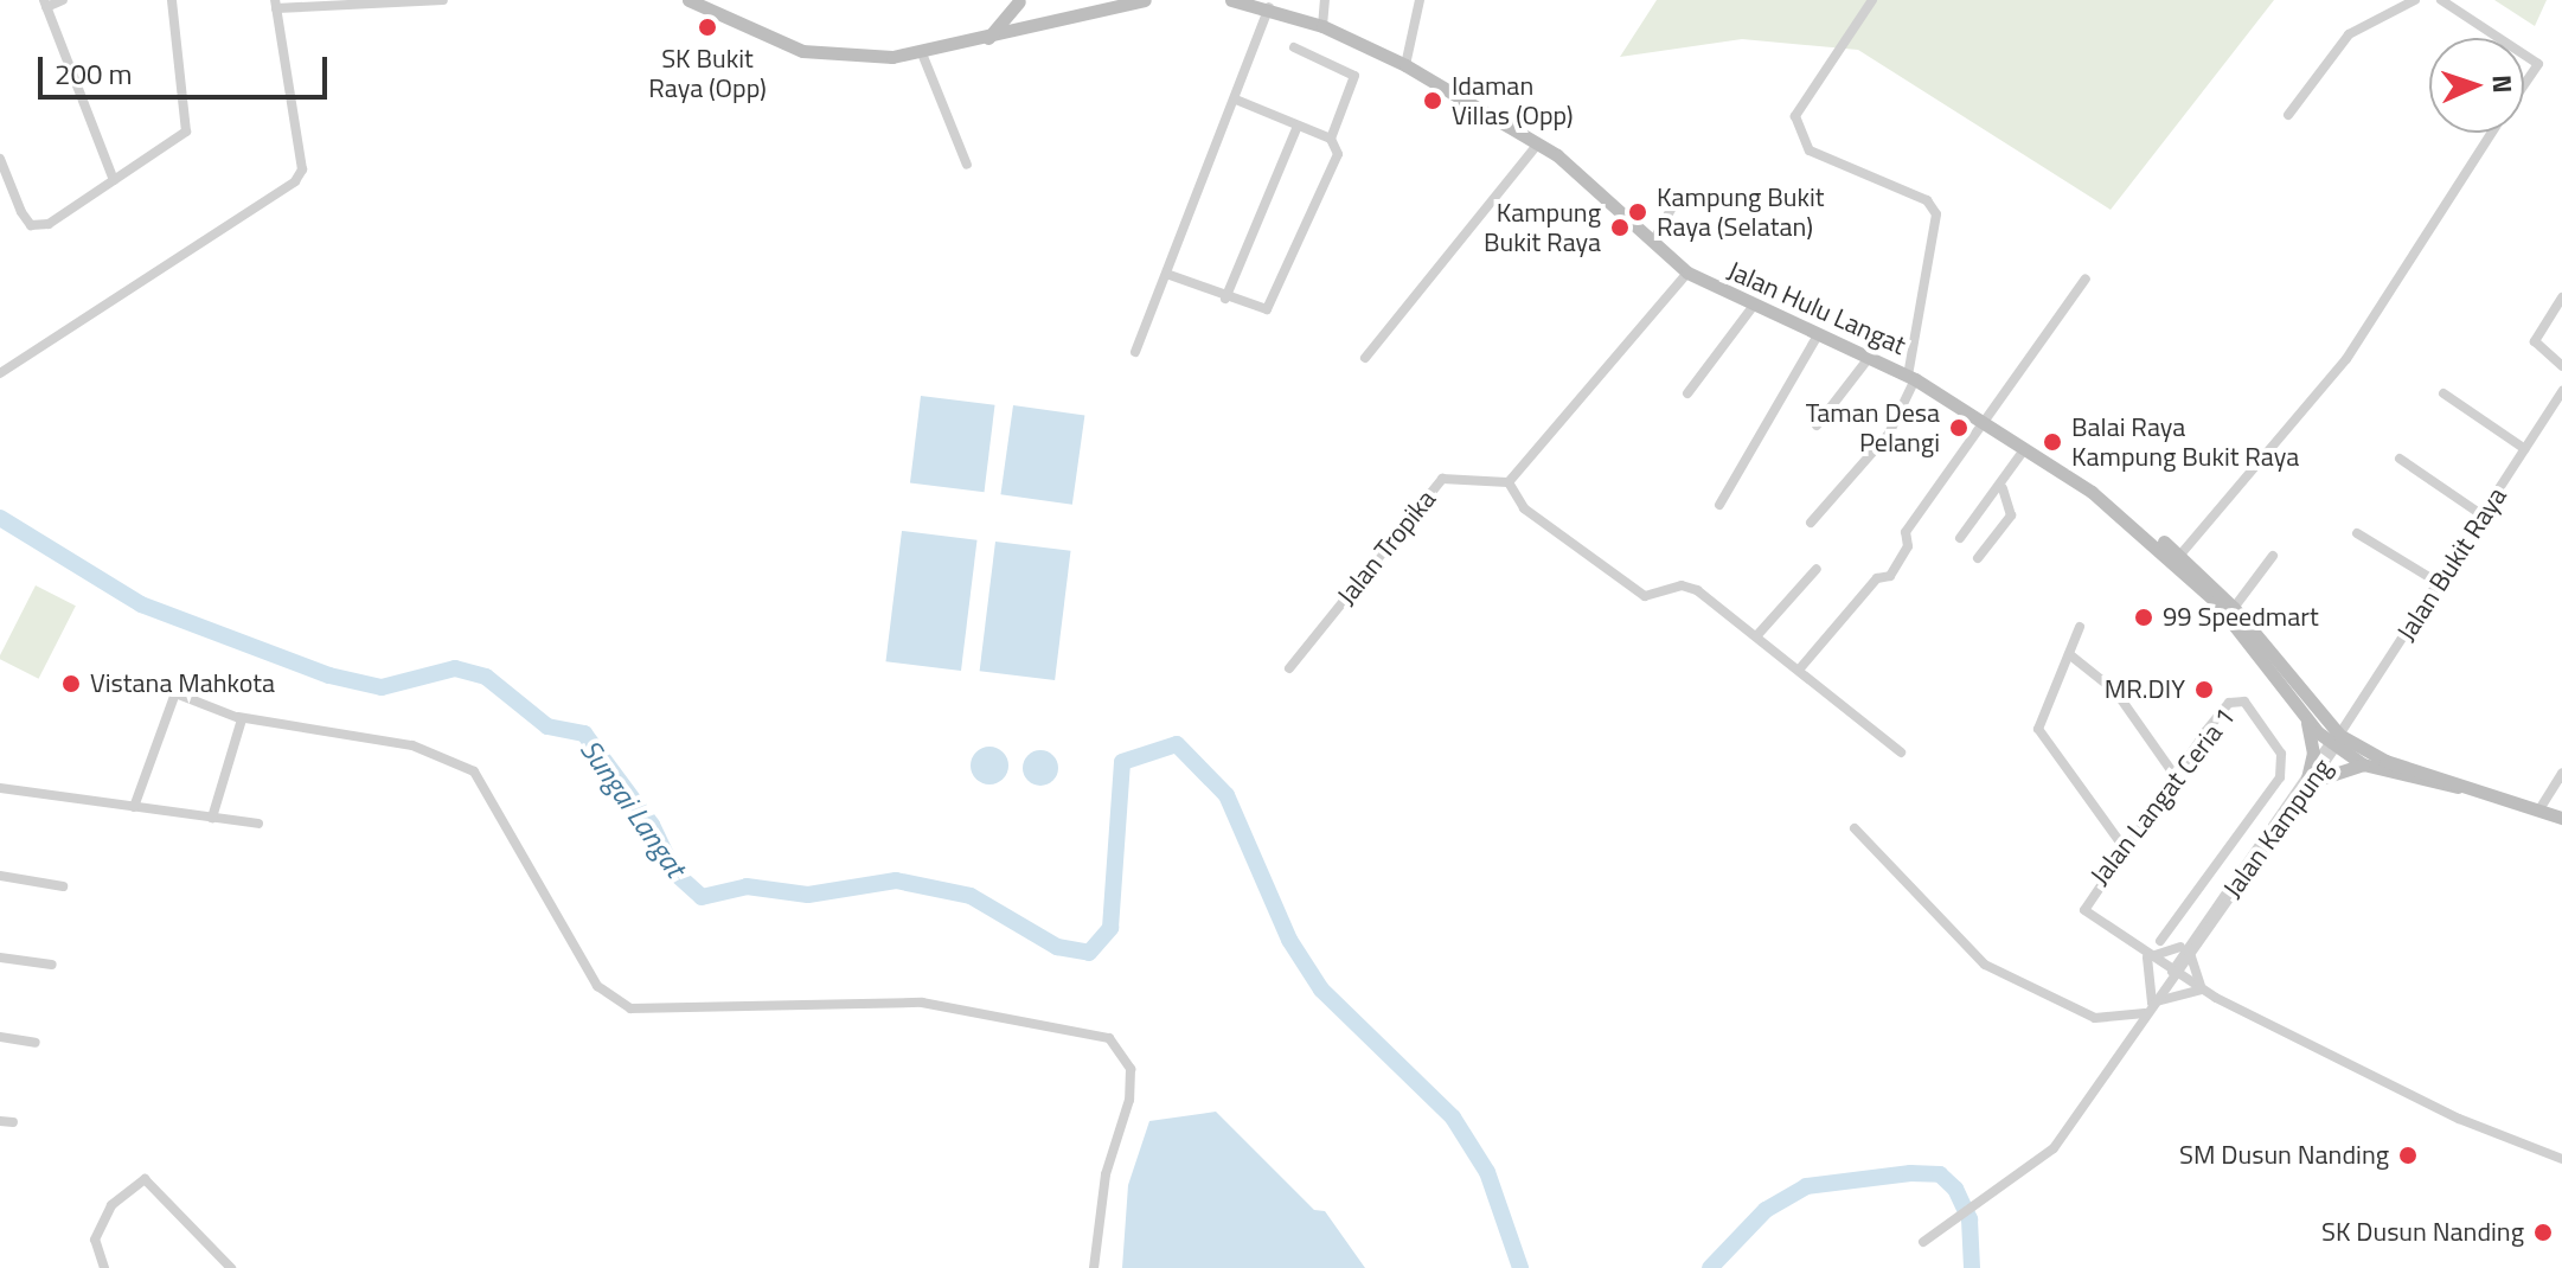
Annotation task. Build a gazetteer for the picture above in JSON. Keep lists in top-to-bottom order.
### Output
{
  "streets": {
    "main road": ["Jalan Hulu Langat"],
    "street": [
      "Jalan Tropika",
      "Jalan Bukit Raya",
      "Jalan Langat Ceria 1",
      "Jalan Kampung"
    ]
  },
  "crossings": [
    ["Jalan Hulu Langat", "Jalan Bukit Raya"],
    ["Jalan Hulu Langat", "Jalan Kampung"],
    ["Jalan Bukit Raya", "Jalan Kampung"]
  ],
  "water": ["Sungai Langat"],
  "places": [
    "SK Bukit Raya (Opp)",
    "Idaman Villas (Opp)",
    "Kampung Bukit Raya (Selatan)",
    "Kampung Bukit Raya",
    "Taman Desa Pelangi",
    "Balai Raya Kampung Bukit Raya",
    "99 Speedmart",
    "Vistana Mahkota",
    "MR.DIY",
    "SM Dusun Nanding",
    "SK Dusun Nanding"
  ],
  "scale_bar": "200 m",
  "north": "right"
}
